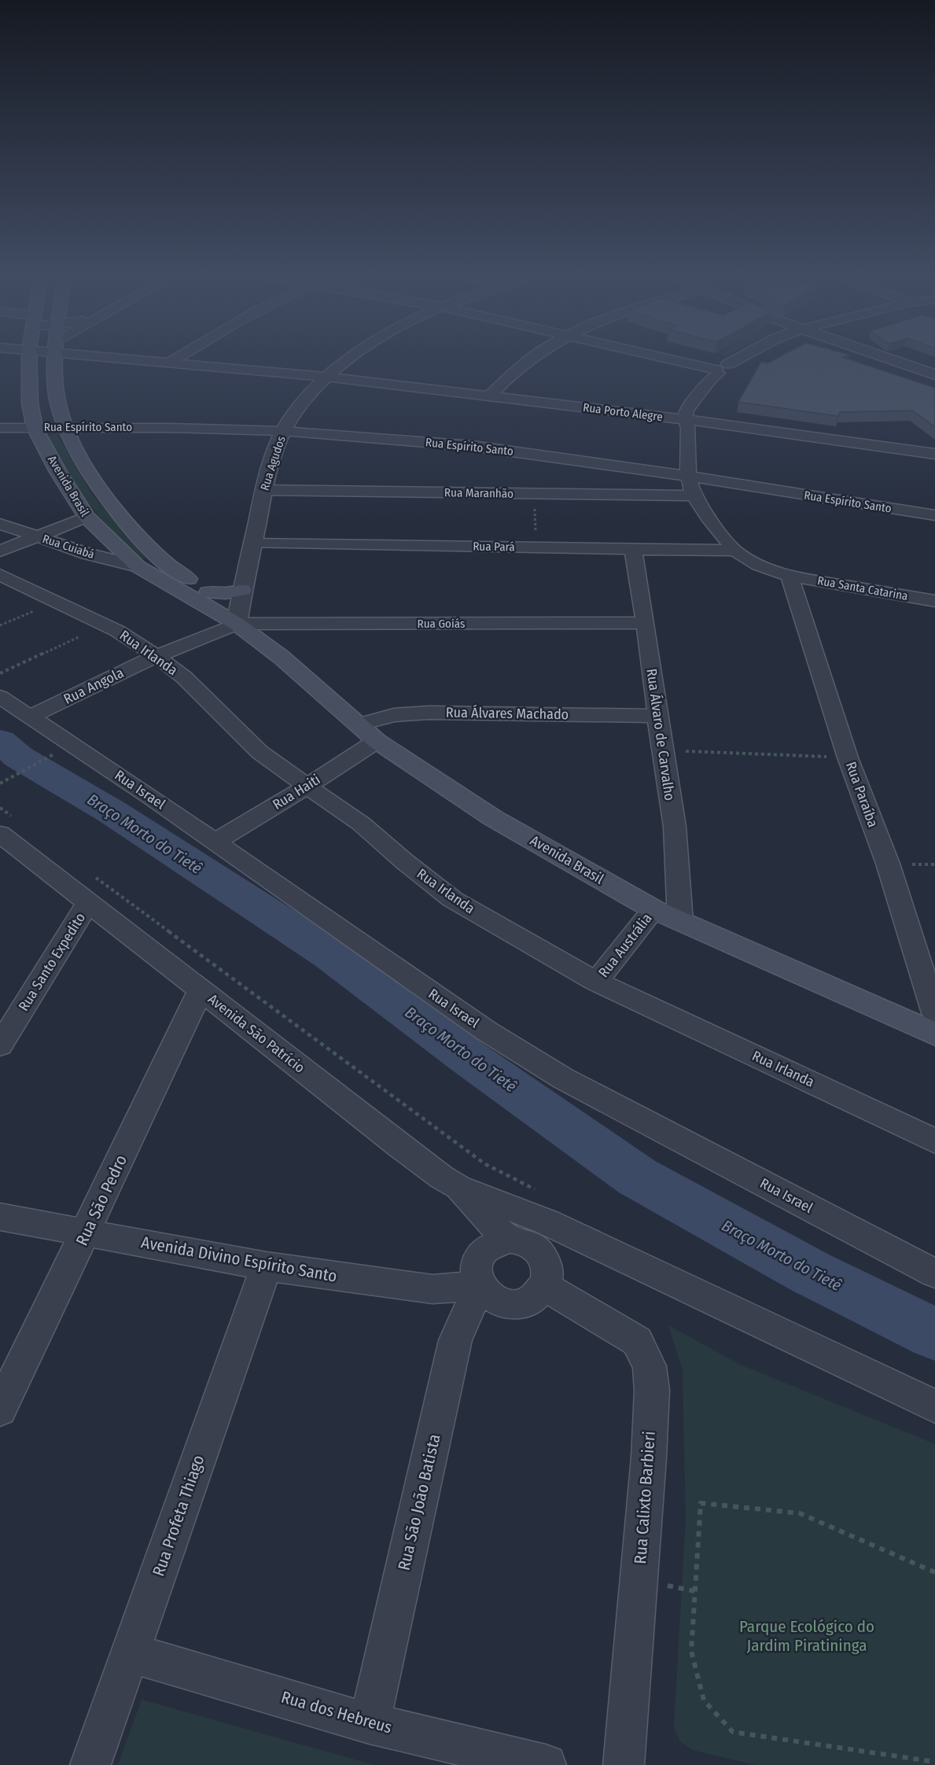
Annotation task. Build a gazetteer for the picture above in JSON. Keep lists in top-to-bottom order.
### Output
{
  "streets": {
    "main road": ["Avenida Brasil"],
    "street": [
      "Rua Porto Alegre",
      "Rua Espírito Santo",
      "Rua Agudos",
      "Rua Maranhão",
      "Rua Cuiabá",
      "Rua Pará",
      "Rua Santa Catarina",
      "Rua Goiás",
      "Rua Irlanda",
      "Rua Angola",
      "Rua Álvares Machado",
      "Rua Álvaro de Carvalho",
      "Rua Israel",
      "Rua Haiti",
      "Rua Paraíba",
      "Rua Austrália",
      "Rua Santo Expedito",
      "Avenida São Patrício",
      "Rua São Pedro",
      "Avenida Divino Espírito Santo",
      "Rua Calixto Barbieri",
      "Rua São João Batista",
      "Rua Profeta Thiago",
      "Rua dos Hebreus"
    ]
  },
  "crossings": [
    ["Rua Porto Alegre", "Rua Agudos"],
    ["Rua Espírito Santo", "Rua Agudos"],
    ["Rua Espírito Santo", "Avenida Brasil"],
    ["Rua Agudos", "Avenida Brasil"],
    ["Rua Agudos", "Rua Maranhão"],
    ["Rua Agudos", "Rua Pará"],
    ["Rua Agudos", "Rua Goiás"],
    ["Rua Agudos", "Rua Angola"],
    ["Avenida Brasil", "Rua Cuiabá"],
    ["Avenida Brasil", "Rua Goiás"],
    ["Avenida Brasil", "Rua Angola"],
    ["Avenida Brasil", "Rua Álvares Machado"],
    ["Avenida Brasil", "Rua Álvaro de Carvalho"],
    ["Avenida Brasil", "Rua Haiti"],
    ["Avenida Brasil", "Rua Austrália"],
    ["Rua Pará", "Rua Santa Catarina"],
    ["Rua Pará", "Rua Álvaro de Carvalho"],
    ["Rua Santa Catarina", "Rua Paraíba"],
    ["Rua Goiás", "Rua Angola"],
    ["Rua Goiás", "Rua Álvaro de Carvalho"],
    ["Rua Irlanda", "Rua Angola"],
    ["Rua Irlanda", "Rua Haiti"],
    ["Rua Irlanda", "Rua Austrália"],
    ["Rua Angola", "Rua Israel"],
    ["Rua Álvares Machado", "Rua Álvaro de Carvalho"],
    ["Rua Israel", "Rua Haiti"],
    ["Rua Santo Expedito", "Avenida São Patrício"],
    ["Avenida São Patrício", "Rua São Pedro"],
    ["Avenida São Patrício", "Avenida Divino Espírito Santo"],
    ["Avenida São Patrício", "Rua Calixto Barbieri"],
    ["Avenida São Patrício", "Rua São João Batista"],
    ["Rua São Pedro", "Avenida Divino Espírito Santo"],
    ["Avenida Divino Espírito Santo", "Rua Calixto Barbieri"],
    ["Avenida Divino Espírito Santo", "Rua São João Batista"],
    ["Avenida Divino Espírito Santo", "Rua Profeta Thiago"],
    ["Rua Calixto Barbieri", "Rua São João Batista"],
    ["Rua São João Batista", "Rua dos Hebreus"],
    ["Rua Profeta Thiago", "Rua dos Hebreus"]
  ],
  "water": ["Braço Morto do Tietê"],
  "parks": ["Parque Ecológico do Jardim Piratininga"]
}
